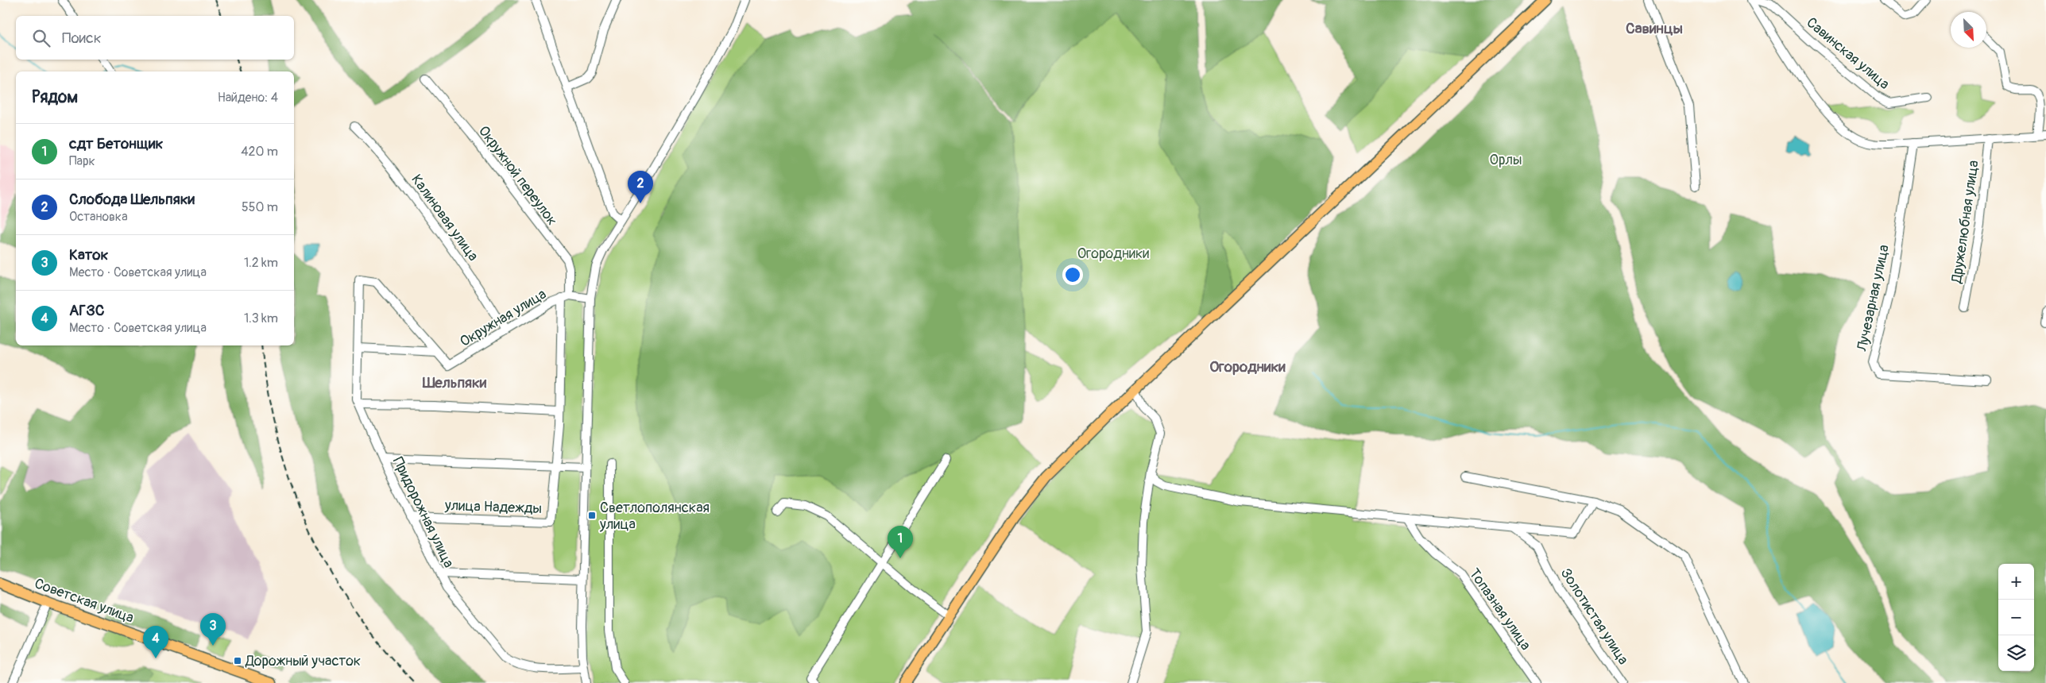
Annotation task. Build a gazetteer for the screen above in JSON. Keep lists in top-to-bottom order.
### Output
{
  "streets": {
    "main road": ["Советская улица"],
    "street": [
      "Савинская улица",
      "Окружной переулок",
      "Калиновая улица",
      "Дружелюбная улица",
      "Лучезарная улица",
      "Окружная улица",
      "улица Надежды",
      "Придорожная улица",
      "Топазная улица",
      "Золотистая улица"
    ]
  },
  "crossings": [
    ["Окружной переулок", "Окружная улица"],
    ["Окружной переулок", "улица Надежды"],
    ["Калиновая улица", "Окружная улица"],
    ["Окружная улица", "Придорожная улица"],
    ["улица Надежды", "Придорожная улица"]
  ],
  "districts": ["Савинцы", "Огородники", "Шельпяки"],
  "parks": ["Орлы", "Огородники"],
  "places": {
    "transit": ["Светлополянская улица", "Дорожный участок"]
  },
  "north": "bottom right",
  "page": {
    "search": "Поиск",
    "heading": ["Рядом", "Найдено: 4"],
    "list": [
      {
        "mark": "1",
        "name": "сдт Бетонщик",
        "note": "Парк",
        "value": "420 m"
      },
      {
        "mark": "2",
        "name": "Слобода Шельпяки",
        "note": "Остановка",
        "value": "550 m"
      },
      {
        "mark": "3",
        "name": "Каток",
        "note": "Место · Советская улица",
        "value": "1.2 km"
      },
      {
        "mark": "4",
        "name": "АГЗС",
        "note": "Место · Советская улица",
        "value": "1.3 km"
      }
    ],
    "pins": [
      "2",
      "1",
      "3",
      "4"
    ],
    "map_buttons": ["+", "−"]
  }
}
